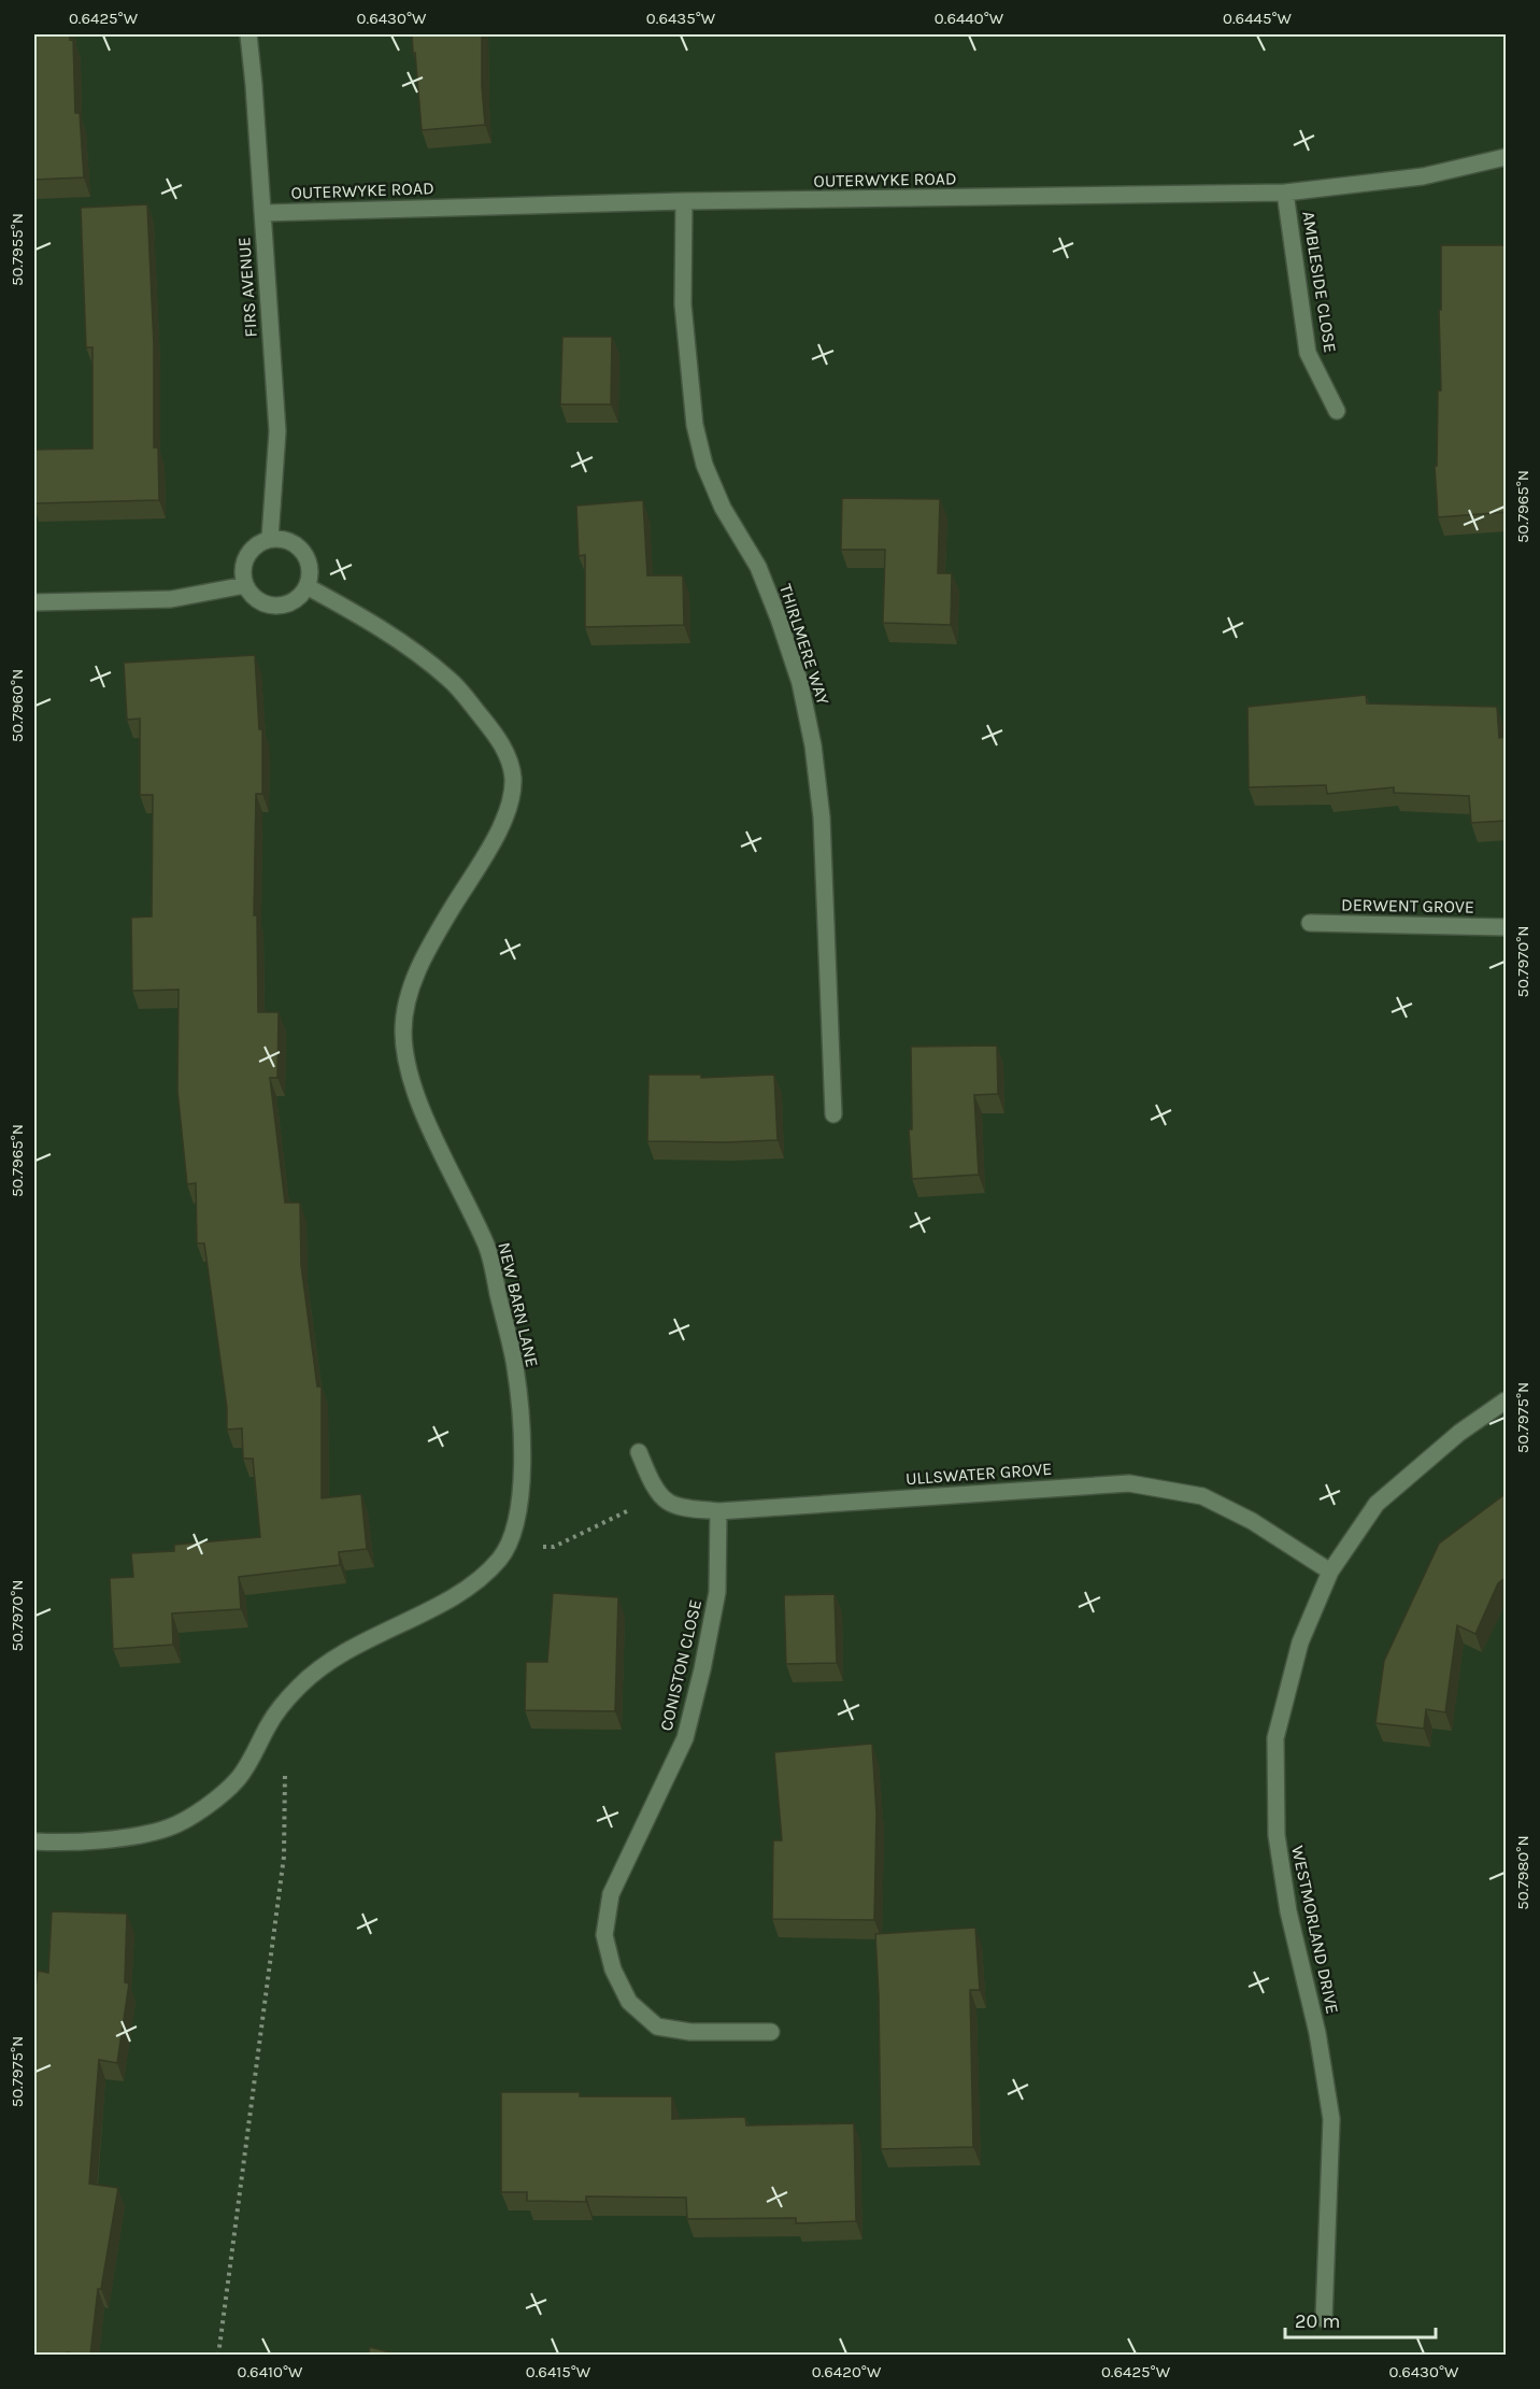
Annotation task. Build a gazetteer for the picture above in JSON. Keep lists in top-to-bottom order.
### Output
{
  "streets": {
    "street": [
      "OUTERWYKE ROAD",
      "AMBLESIDE CLOSE",
      "FIRS AVENUE",
      "THIRLMERE WAY",
      "DERWENT GROVE",
      "NEW BARN LANE",
      "ULLSWATER GROVE",
      "CONISTON CLOSE",
      "WESTMORLAND DRIVE"
    ]
  },
  "crossings": [
    ["OUTERWYKE ROAD", "AMBLESIDE CLOSE"],
    ["OUTERWYKE ROAD", "FIRS AVENUE"],
    ["OUTERWYKE ROAD", "THIRLMERE WAY"],
    ["FIRS AVENUE", "NEW BARN LANE"],
    ["ULLSWATER GROVE", "CONISTON CLOSE"],
    ["ULLSWATER GROVE", "WESTMORLAND DRIVE"]
  ],
  "scale_bar": "20 m",
  "coordinates": [
    "0.6425°W",
    "0.6430°W",
    "0.6435°W",
    "0.6440°W",
    "0.6445°W",
    "50.7955°N",
    "50.7965°N",
    "50.7960°N",
    "50.7970°N",
    "50.7975°N",
    "50.7980°N",
    "0.6410°W",
    "0.6415°W",
    "0.6420°W"
  ]
}
